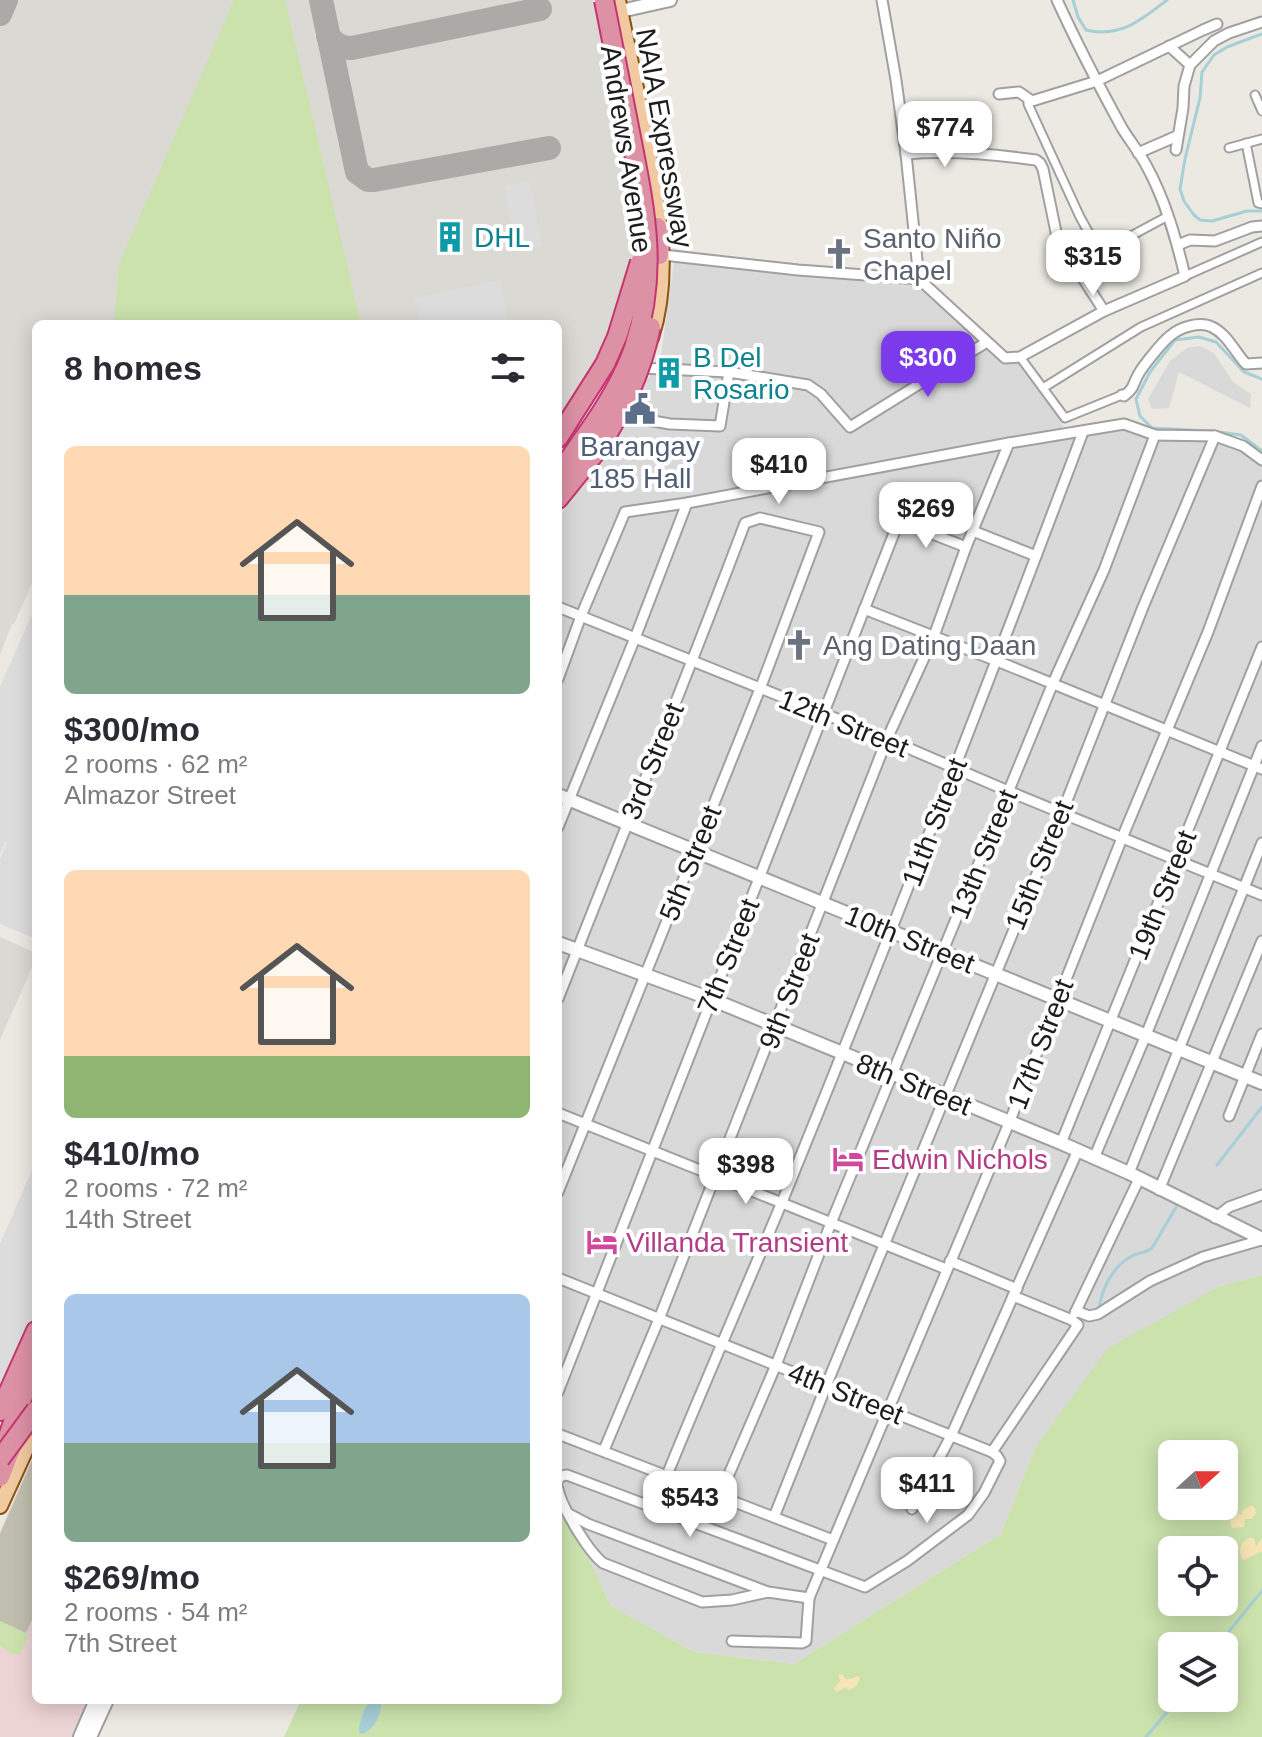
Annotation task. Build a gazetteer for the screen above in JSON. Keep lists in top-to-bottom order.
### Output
{
  "streets": {
    "highway": ["NAIA Expressway"],
    "main road": ["Andrews Avenue"],
    "street": [
      "12th Street",
      "3rd Street",
      "11th Street",
      "13th Street",
      "5th Street",
      "15th Street",
      "19th Street",
      "10th Street",
      "7th Street",
      "9th Street",
      "17th Street",
      "8th Street",
      "4th Street"
    ]
  },
  "crossings": [
    ["NAIA Expressway", "Andrews Avenue"],
    ["12th Street", "3rd Street"],
    ["12th Street", "11th Street"],
    ["12th Street", "13th Street"],
    ["12th Street", "5th Street"],
    ["12th Street", "15th Street"],
    ["12th Street", "19th Street"],
    ["12th Street", "7th Street"],
    ["12th Street", "9th Street"],
    ["12th Street", "17th Street"],
    ["3rd Street", "5th Street"],
    ["3rd Street", "10th Street"],
    ["3rd Street", "8th Street"],
    ["11th Street", "10th Street"],
    ["11th Street", "8th Street"],
    ["11th Street", "4th Street"],
    ["13th Street", "10th Street"],
    ["13th Street", "8th Street"],
    ["13th Street", "4th Street"],
    ["5th Street", "10th Street"],
    ["5th Street", "8th Street"],
    ["15th Street", "10th Street"],
    ["15th Street", "8th Street"],
    ["15th Street", "4th Street"],
    ["19th Street", "10th Street"],
    ["19th Street", "8th Street"],
    ["10th Street", "7th Street"],
    ["10th Street", "9th Street"],
    ["10th Street", "17th Street"],
    ["7th Street", "8th Street"],
    ["7th Street", "4th Street"],
    ["9th Street", "8th Street"],
    ["9th Street", "4th Street"],
    ["17th Street", "8th Street"],
    ["17th Street", "4th Street"]
  ],
  "places": {
    "building": ["DHL", "B Del Rosario"],
    "church": ["Santo Niño Chapel", "Ang Dating Daan"],
    "public building": ["Barangay 185 Hall"],
    "hotel": ["Edwin Nichols", "Villanda Transient"]
  },
  "north": "right",
  "page": {
    "price": [
      "$774",
      "$315",
      "$300",
      "$410",
      "$269",
      "$398",
      "$411",
      "$543"
    ],
    "heading": "8 homes",
    "list": [
      {
        "name": "$300/mo",
        "note": "2 rooms · 62 m² · Almazor Street"
      },
      {
        "name": "$410/mo",
        "note": "2 rooms · 72 m² · 14th Street"
      },
      {
        "name": "$269/mo",
        "note": "2 rooms · 54 m² · 7th Street"
      }
    ]
  }
}
